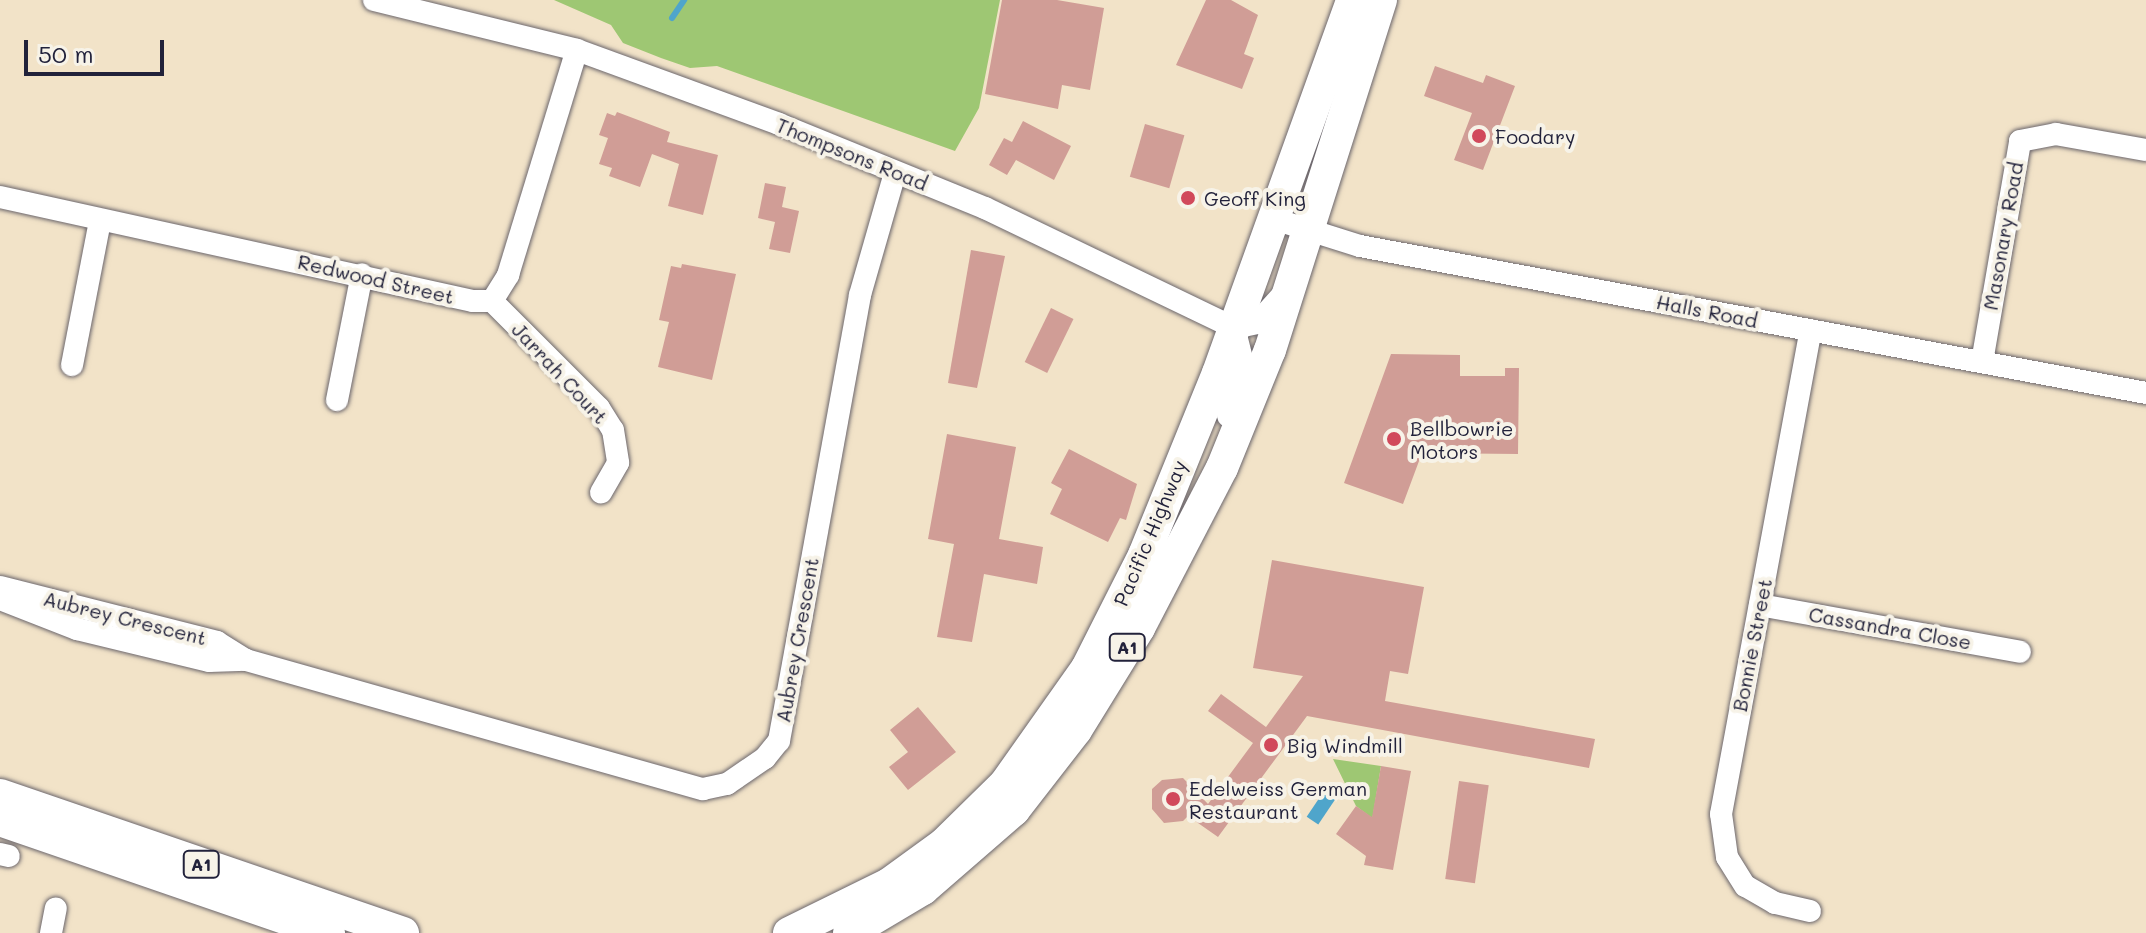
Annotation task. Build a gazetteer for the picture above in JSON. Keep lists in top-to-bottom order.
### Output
{
  "streets": {
    "highway": ["Pacific Highway", "A1"],
    "street": [
      "Thompsons Road",
      "Masonary Road",
      "Redwood Street",
      "Halls Road",
      "Jarrah Court",
      "Aubrey Crescent",
      "Cassandra Close",
      "Bonnie Street"
    ]
  },
  "crossings": [
    ["Thompsons Road", "Pacific Highway"],
    ["Thompsons Road", "Aubrey Crescent"],
    ["Masonary Road", "Halls Road"],
    ["Redwood Street", "Jarrah Court"],
    ["Halls Road", "Pacific Highway"],
    ["Halls Road", "Bonnie Street"],
    ["Cassandra Close", "Bonnie Street"]
  ],
  "places": [
    "Foodary",
    "Geoff King",
    "Bellbowrie Motors",
    "Big Windmill",
    "Edelweiss German Restaurant"
  ],
  "scale_bar": "50 m"
}
